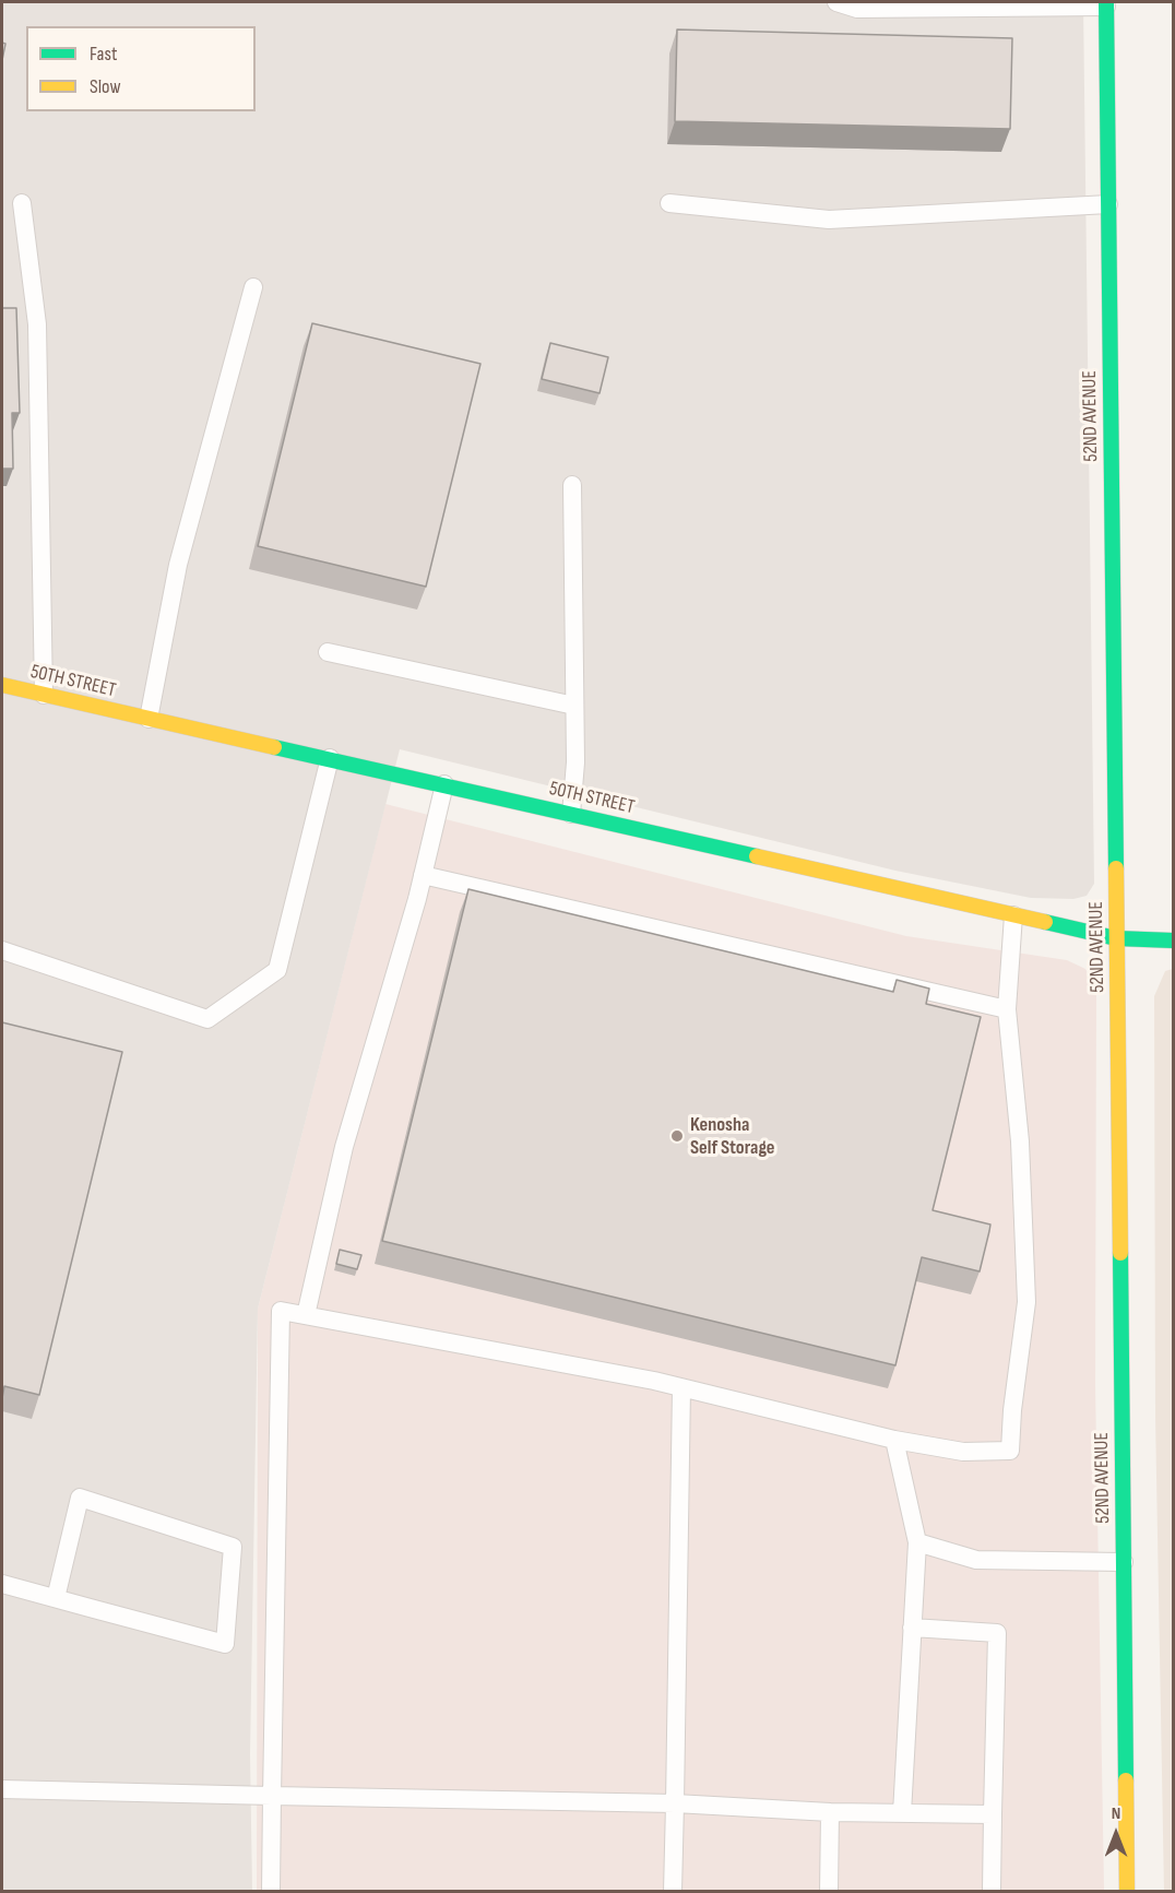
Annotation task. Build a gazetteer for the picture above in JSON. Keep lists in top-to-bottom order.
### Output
{
  "streets": {
    "street": ["52ND AVENUE", "50TH STREET"]
  },
  "crossings": [
    ["52ND AVENUE", "50TH STREET"]
  ],
  "places": ["Kenosha Self Storage"],
  "legend": ["Fast", "Slow"],
  "north": "top"
}
